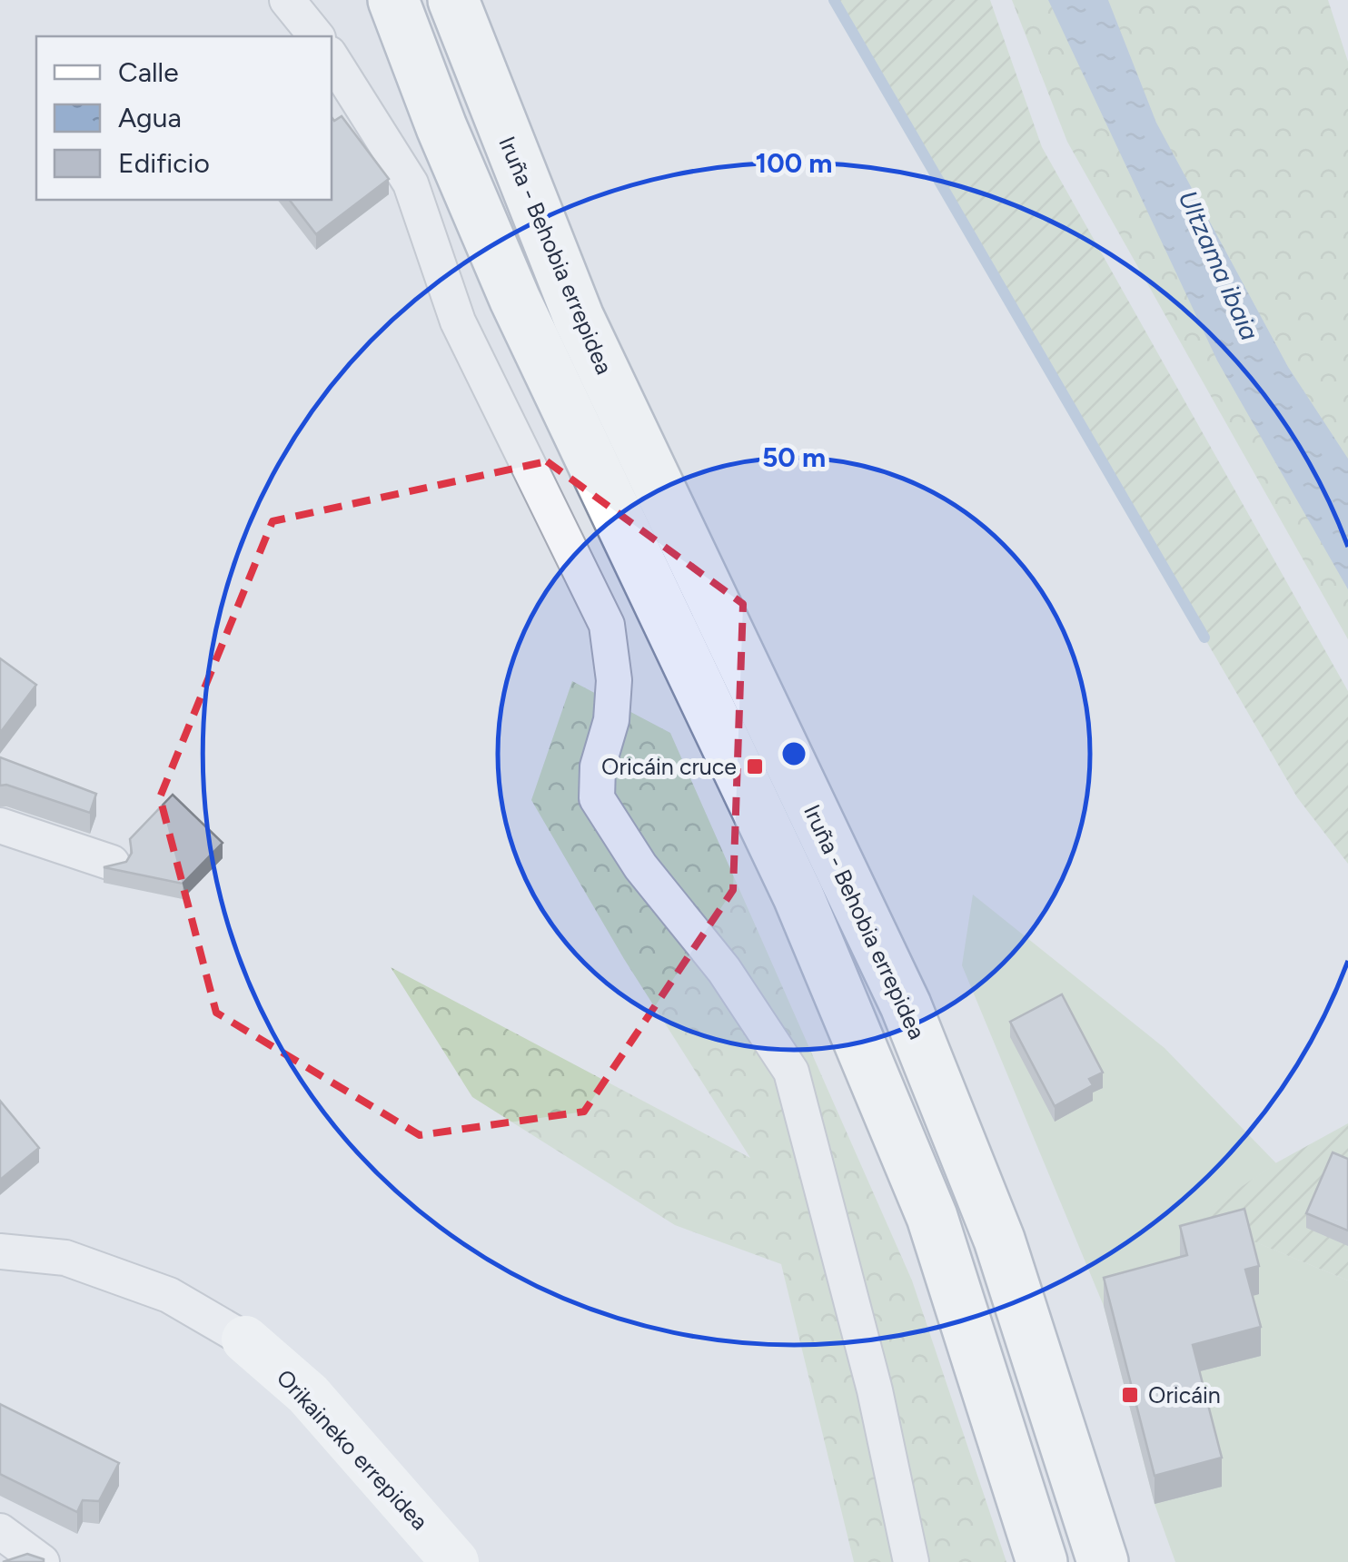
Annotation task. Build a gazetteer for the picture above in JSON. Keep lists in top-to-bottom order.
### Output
{
  "streets": {
    "highway": ["Iruña - Behobia errepidea"],
    "street": ["Orikaineko errepidea"]
  },
  "water": ["Ultzama ibaia"],
  "places": {
    "transit": ["Oricáin cruce", "Oricáin"]
  },
  "legend": ["Calle", "Agua", "Edificio"],
  "rings": ["100 m", "50 m"]
}
